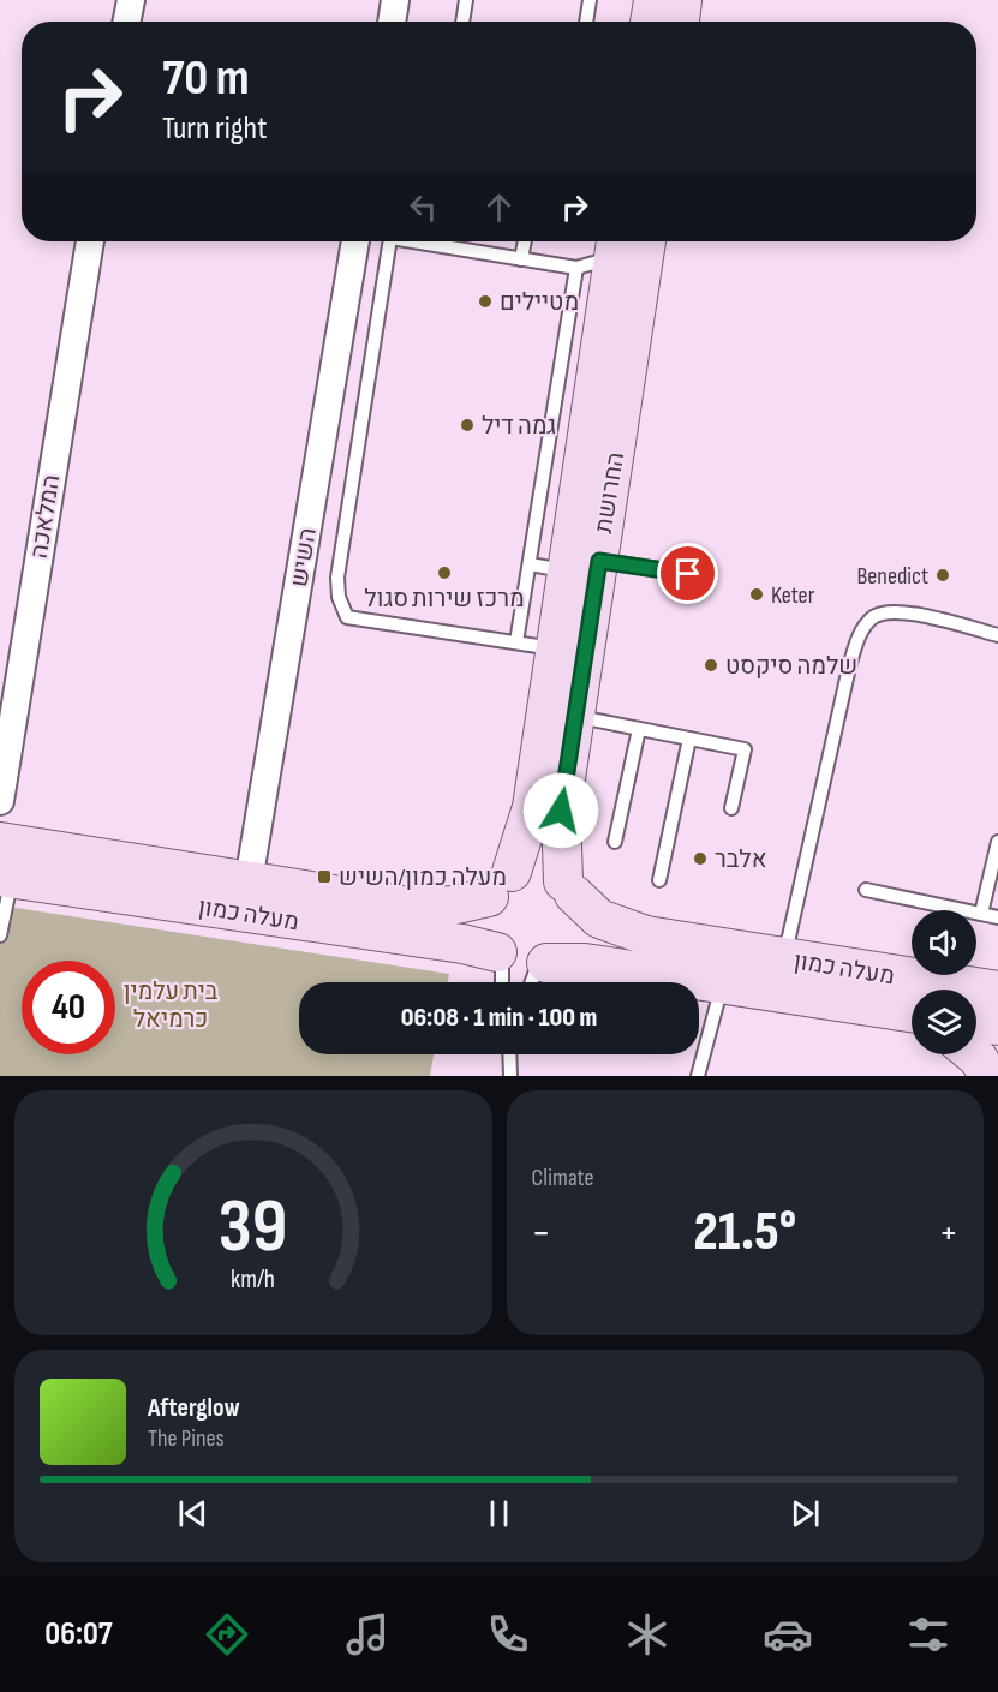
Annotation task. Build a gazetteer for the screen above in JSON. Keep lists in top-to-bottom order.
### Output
{
  "streets": {
    "main road": ["החרושת", "מעלה כמון"],
    "street": ["המלאכה", "השיש"]
  },
  "crossings": [
    ["החרושת", "מעלה כמון"],
    ["השיש", "מעלה כמון"]
  ],
  "parks": ["בית עלמין כרמיאל"],
  "places": {
    "other": [
      "מטיילים",
      "גמה דיל",
      "מרכז שירות סגול",
      "Benedict",
      "Keter",
      "שלמה סיקסט",
      "אלבר"
    ],
    "transit": ["מעלה כמון/השיש"]
  },
  "page": {
    "turn": ["70 m", "Turn right"],
    "limit": "40",
    "trip": "06:08 · 1 min · 100 m",
    "tile": "Climate",
    "heat": ["−", "21.5°", "+"],
    "song": ["Afterglow", "The Pines"],
    "tabs": "06:07",
    "gauge": ["39", "km/h"]
  }
}
